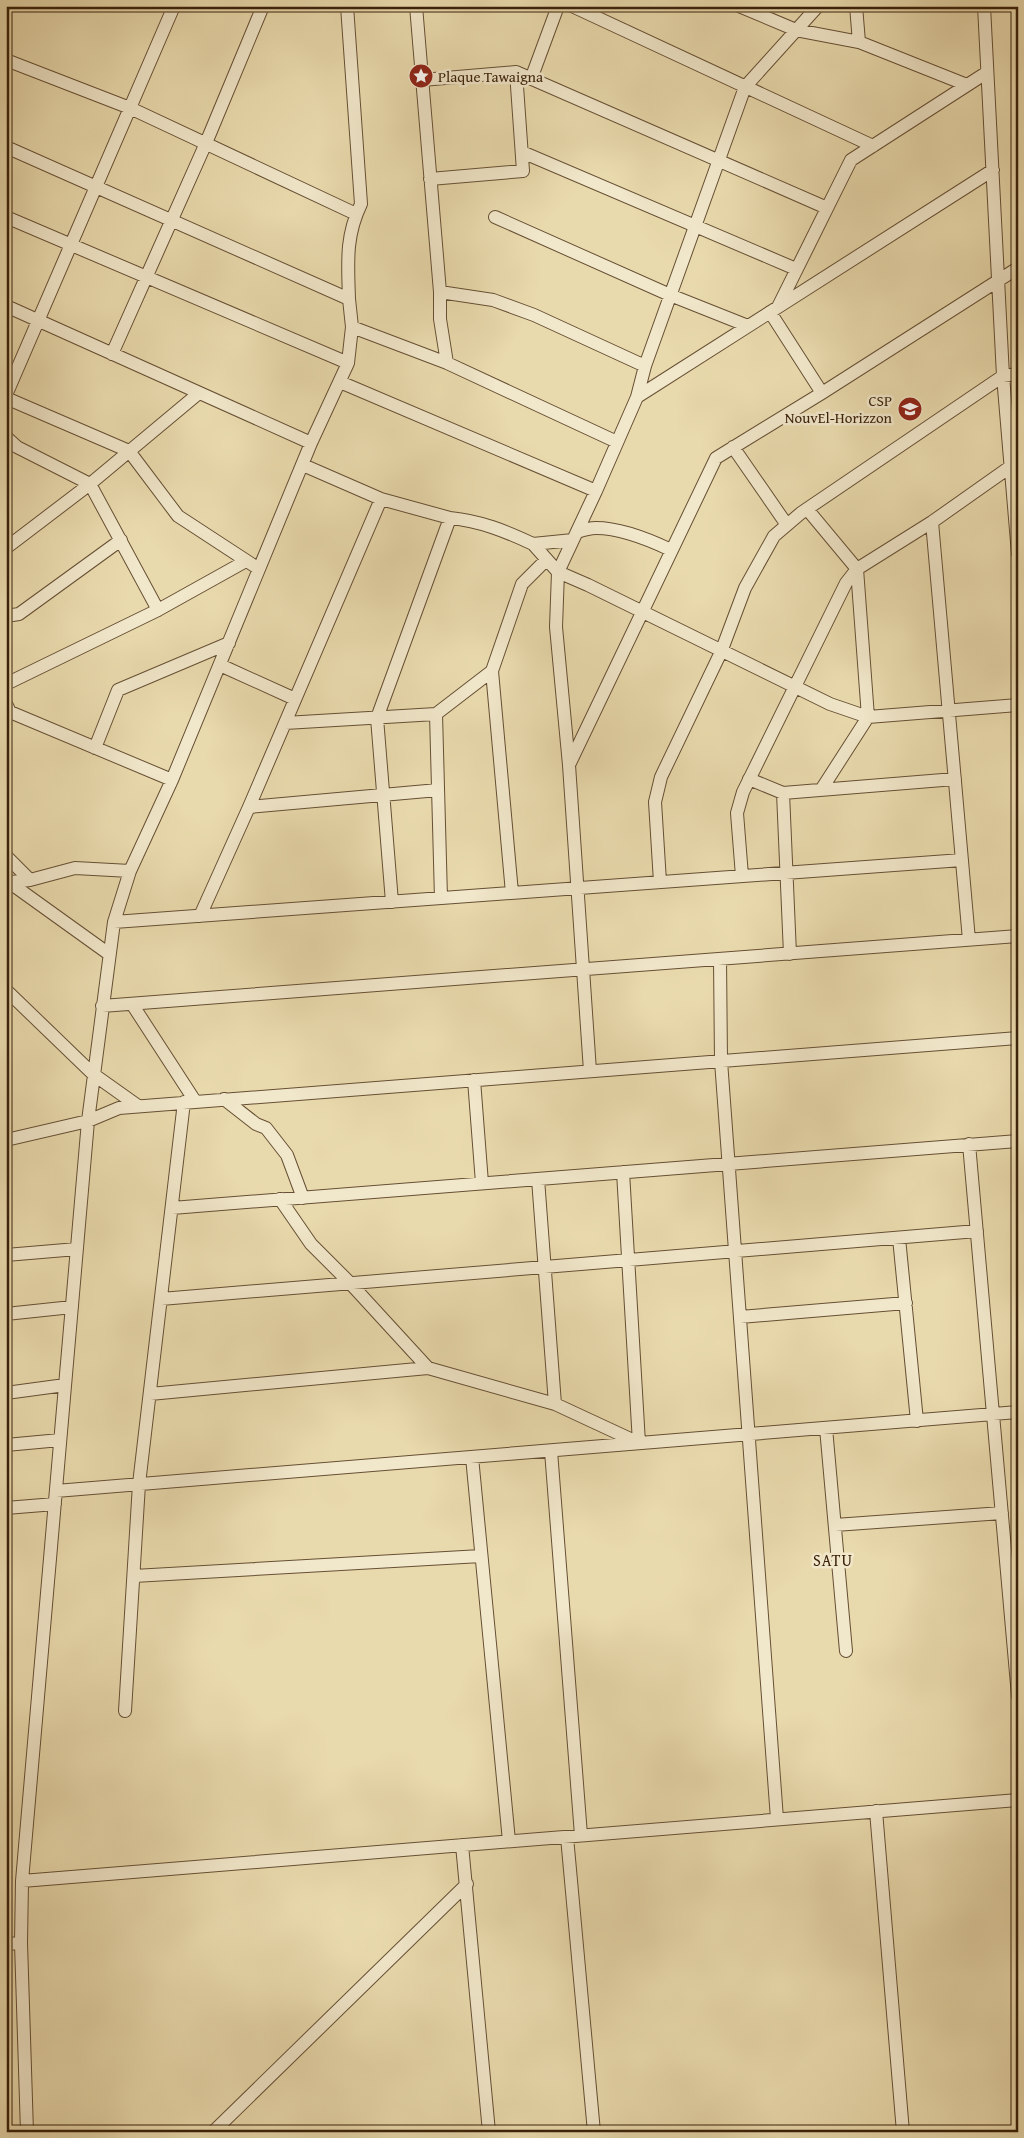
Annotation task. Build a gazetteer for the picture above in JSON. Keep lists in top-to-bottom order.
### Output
{
  "districts": ["SATU"],
  "places": {
    "place": ["Plaque Tawaigna"],
    "school or university": ["CSP NouvEl-Horizzon"]
  }
}
